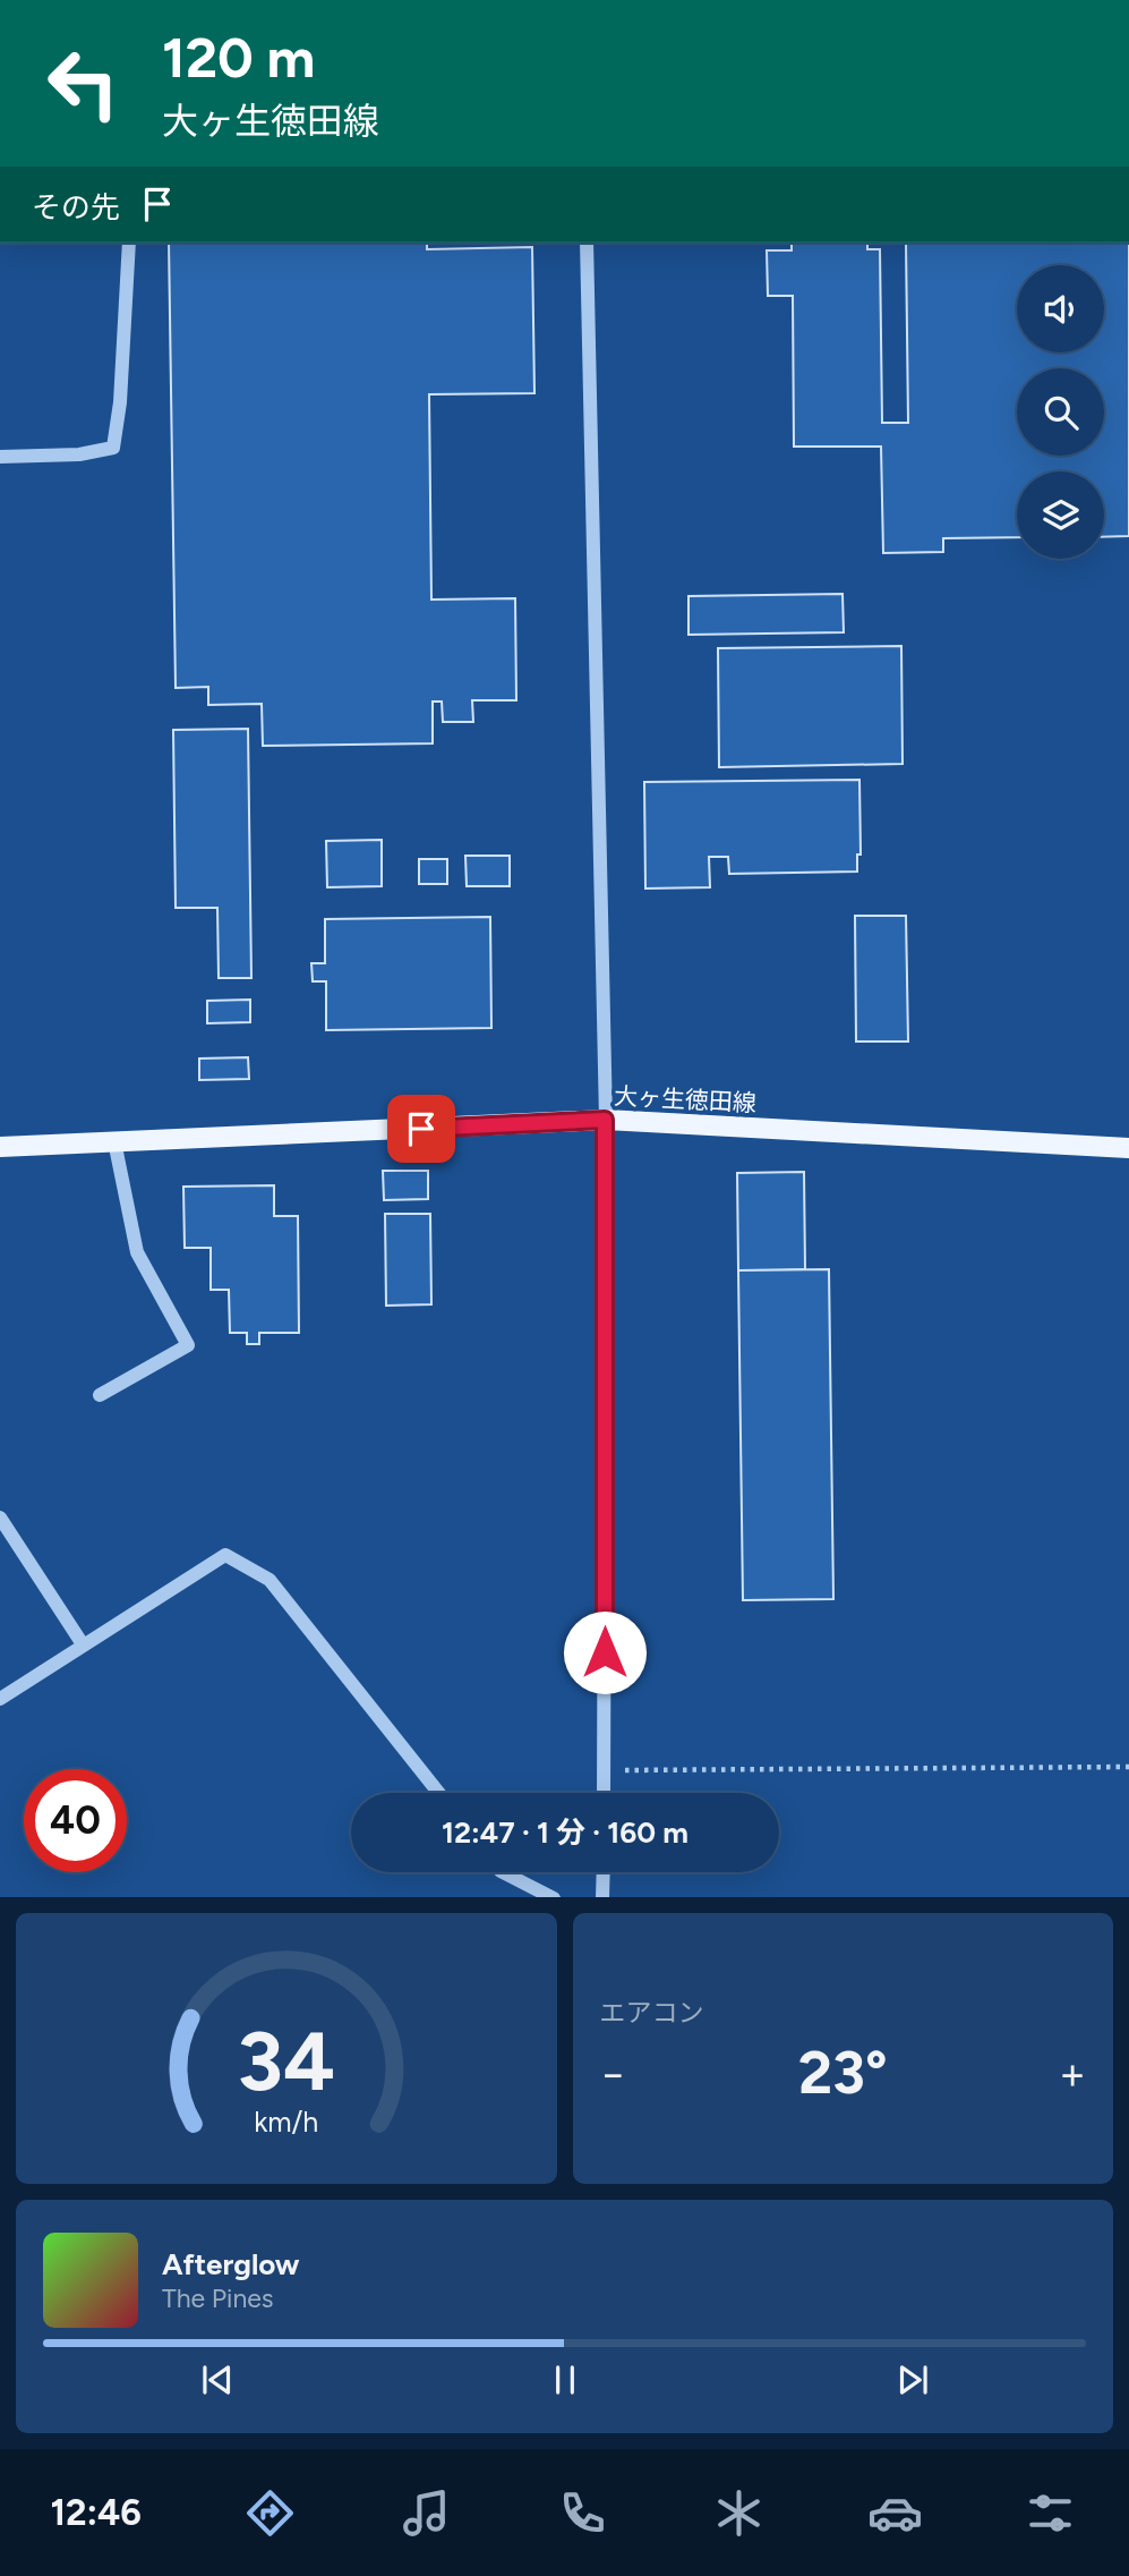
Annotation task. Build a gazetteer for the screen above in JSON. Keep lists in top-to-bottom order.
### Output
{
  "streets": {
    "main road": ["大ヶ生徳田線"]
  },
  "page": {
    "turn": ["120 m", "大ヶ生徳田線"],
    "then": "その先",
    "limit": "40",
    "trip": "12:47 · 1 分 · 160 m",
    "tile": "エアコン",
    "heat": ["−", "23°", "+"],
    "song": ["Afterglow", "The Pines"],
    "tabs": "12:46",
    "gauge": ["34", "km/h"]
  }
}
